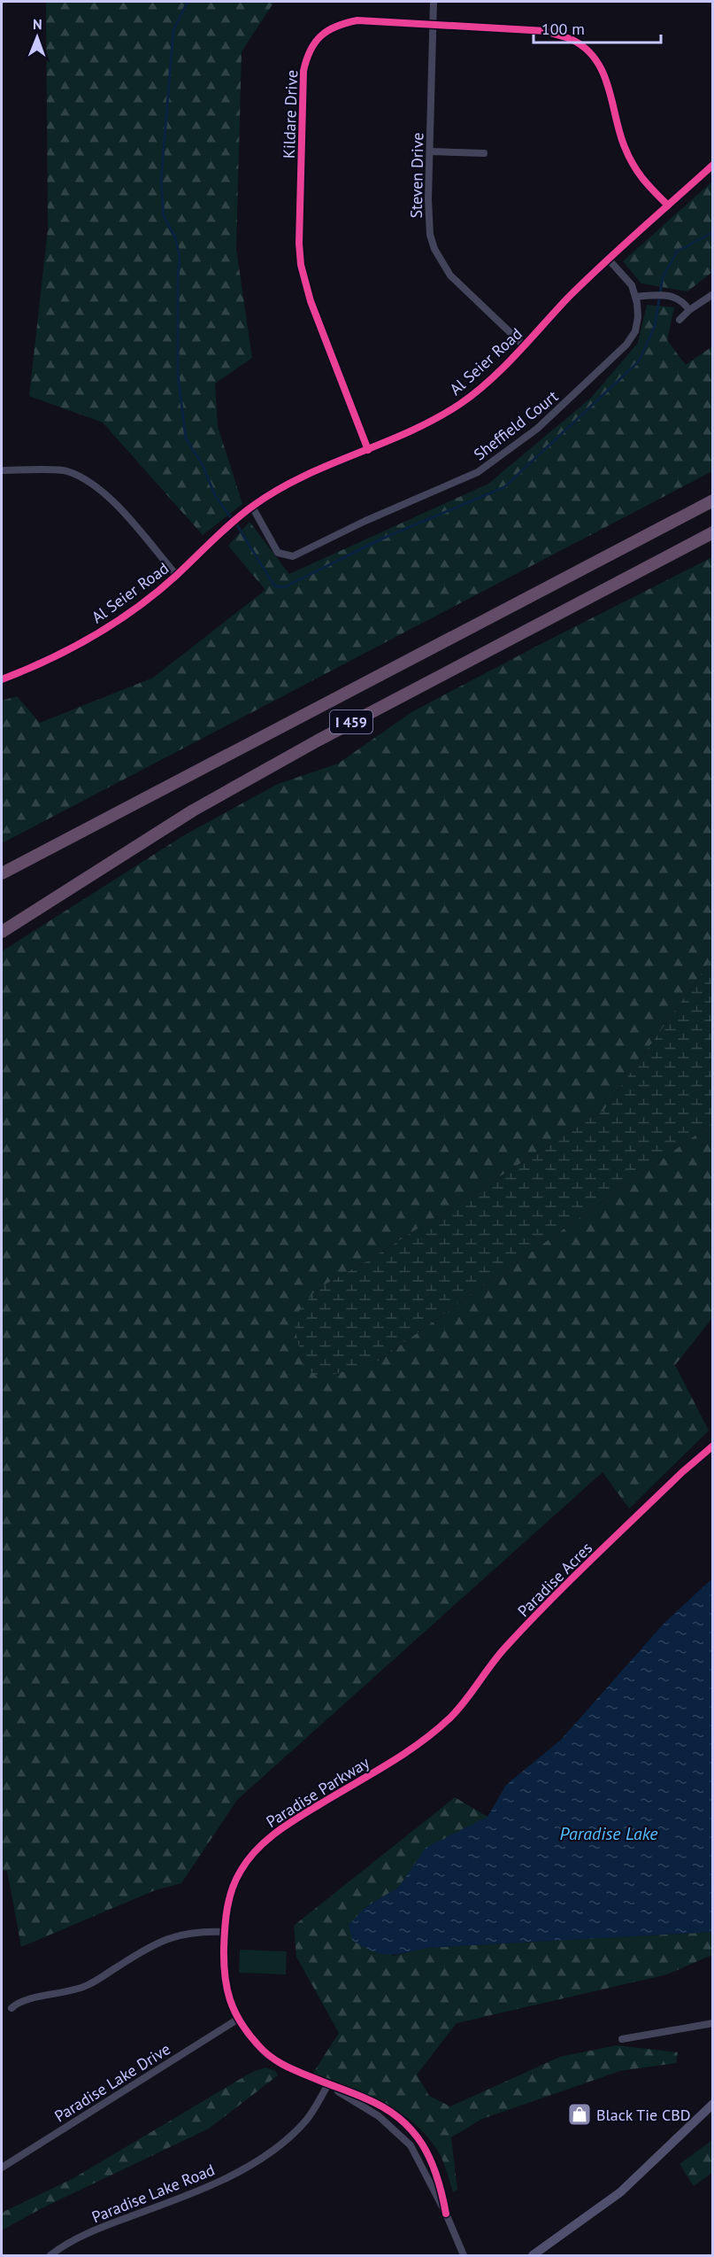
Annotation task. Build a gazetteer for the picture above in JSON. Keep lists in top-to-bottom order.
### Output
{
  "streets": {
    "highway": ["I 459"],
    "street": [
      "Kildare Drive",
      "Steven Drive",
      "Al Seier Road",
      "Sheffield Court",
      "Paradise Acres",
      "Paradise Parkway",
      "Paradise Lake Drive",
      "Paradise Lake Road"
    ]
  },
  "crossings": [
    ["Kildare Drive", "Steven Drive"],
    ["Kildare Drive", "Al Seier Road"],
    ["Steven Drive", "Al Seier Road"],
    ["Al Seier Road", "Sheffield Court"],
    ["Paradise Acres", "Paradise Parkway"],
    ["Paradise Parkway", "Paradise Lake Drive"],
    ["Paradise Parkway", "Paradise Lake Road"]
  ],
  "water": ["Paradise Lake"],
  "places": {
    "shop": ["Black Tie CBD"]
  },
  "scale_bar": "100 m",
  "north": "top"
}
